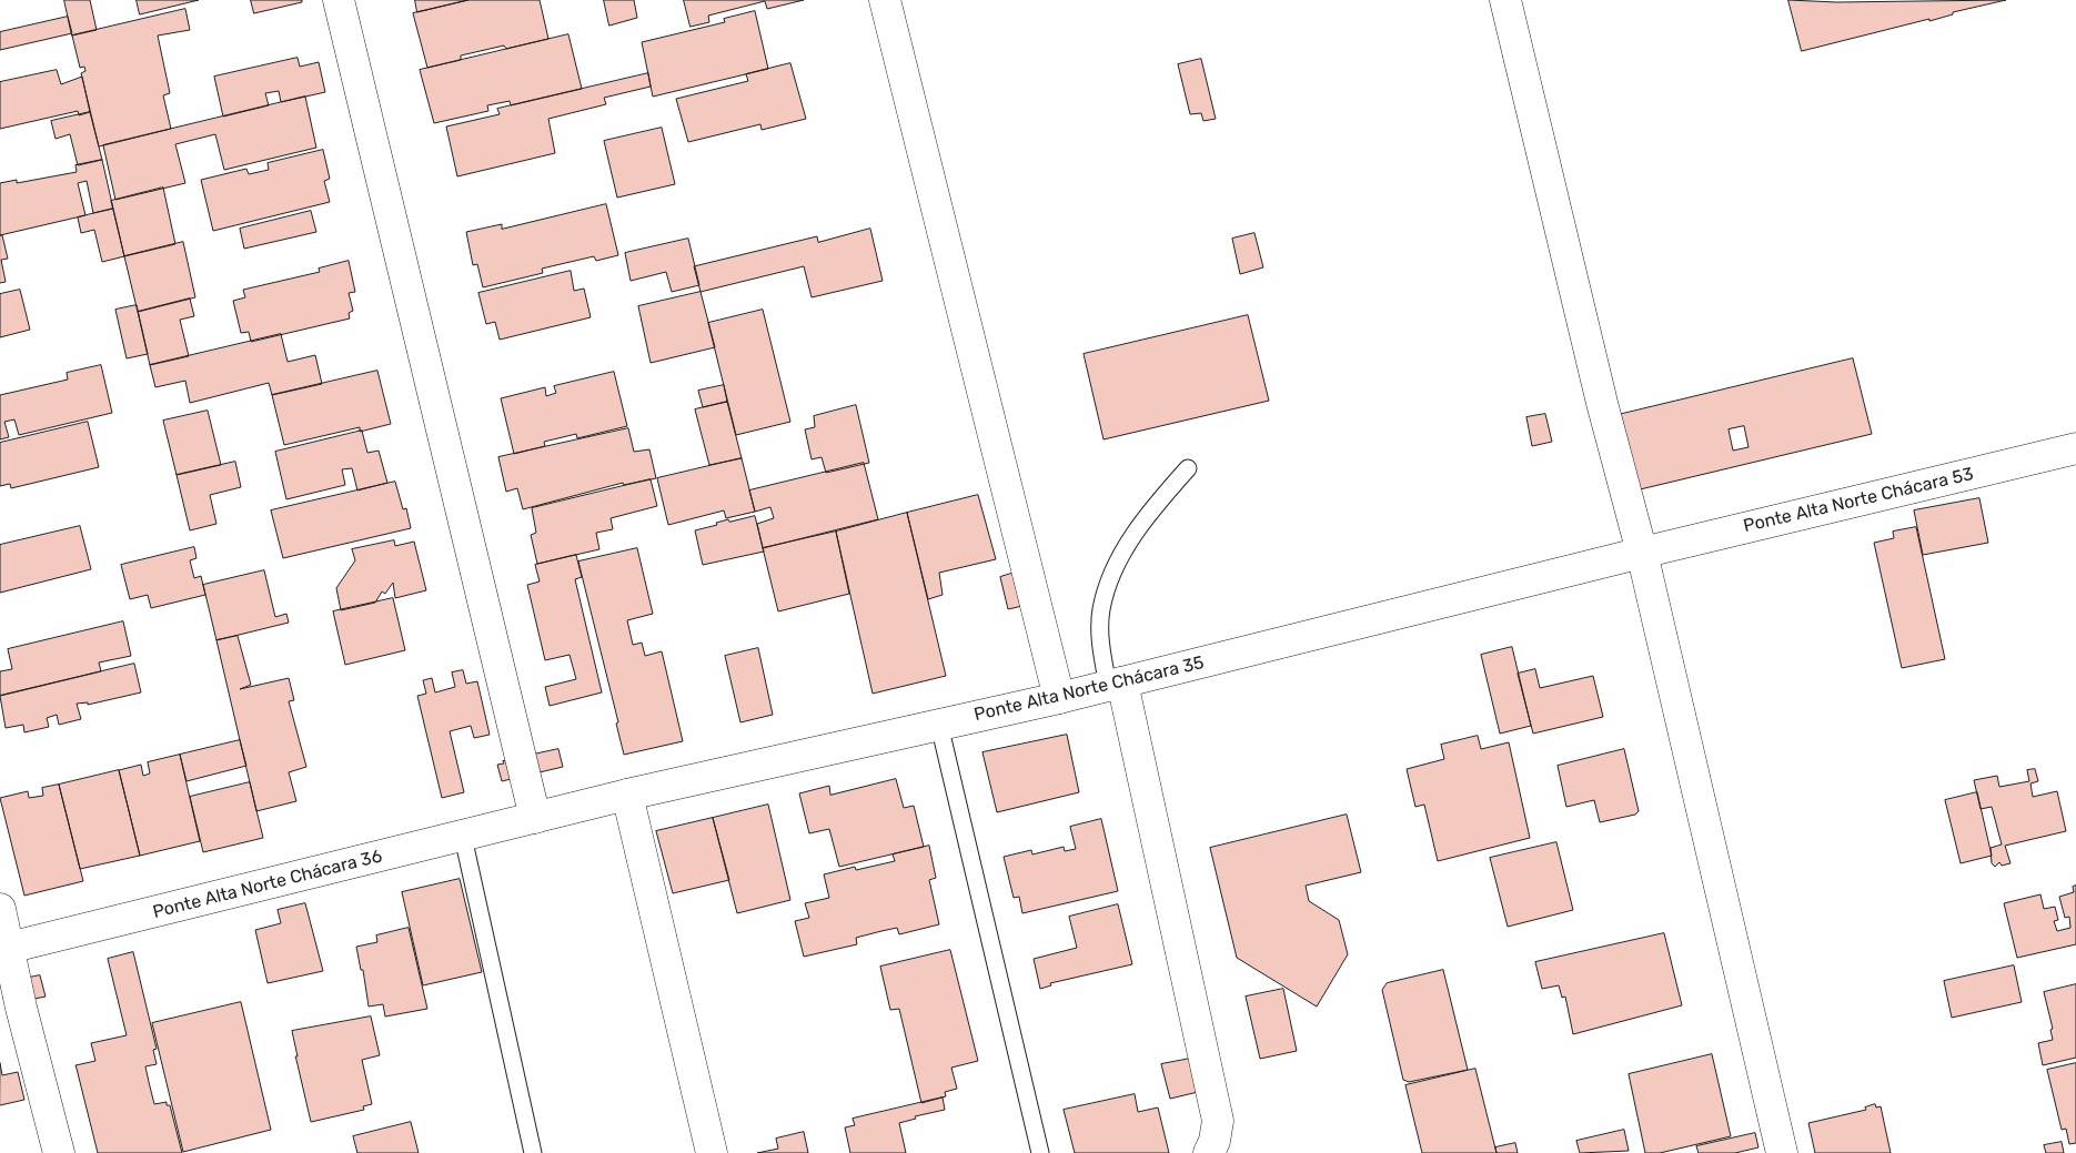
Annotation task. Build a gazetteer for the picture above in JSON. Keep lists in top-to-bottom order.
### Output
{
  "streets": {
    "street": ["Ponte Alta Norte Chácara 53", "Ponte Alta Norte Chácara 35", "Ponte Alta Norte Chácara 36"]
  },
  "crossings": [
    ["Ponte Alta Norte Chácara 53", "Ponte Alta Norte Chácara 35"],
    ["Ponte Alta Norte Chácara 35", "Ponte Alta Norte Chácara 36"]
  ]
}
